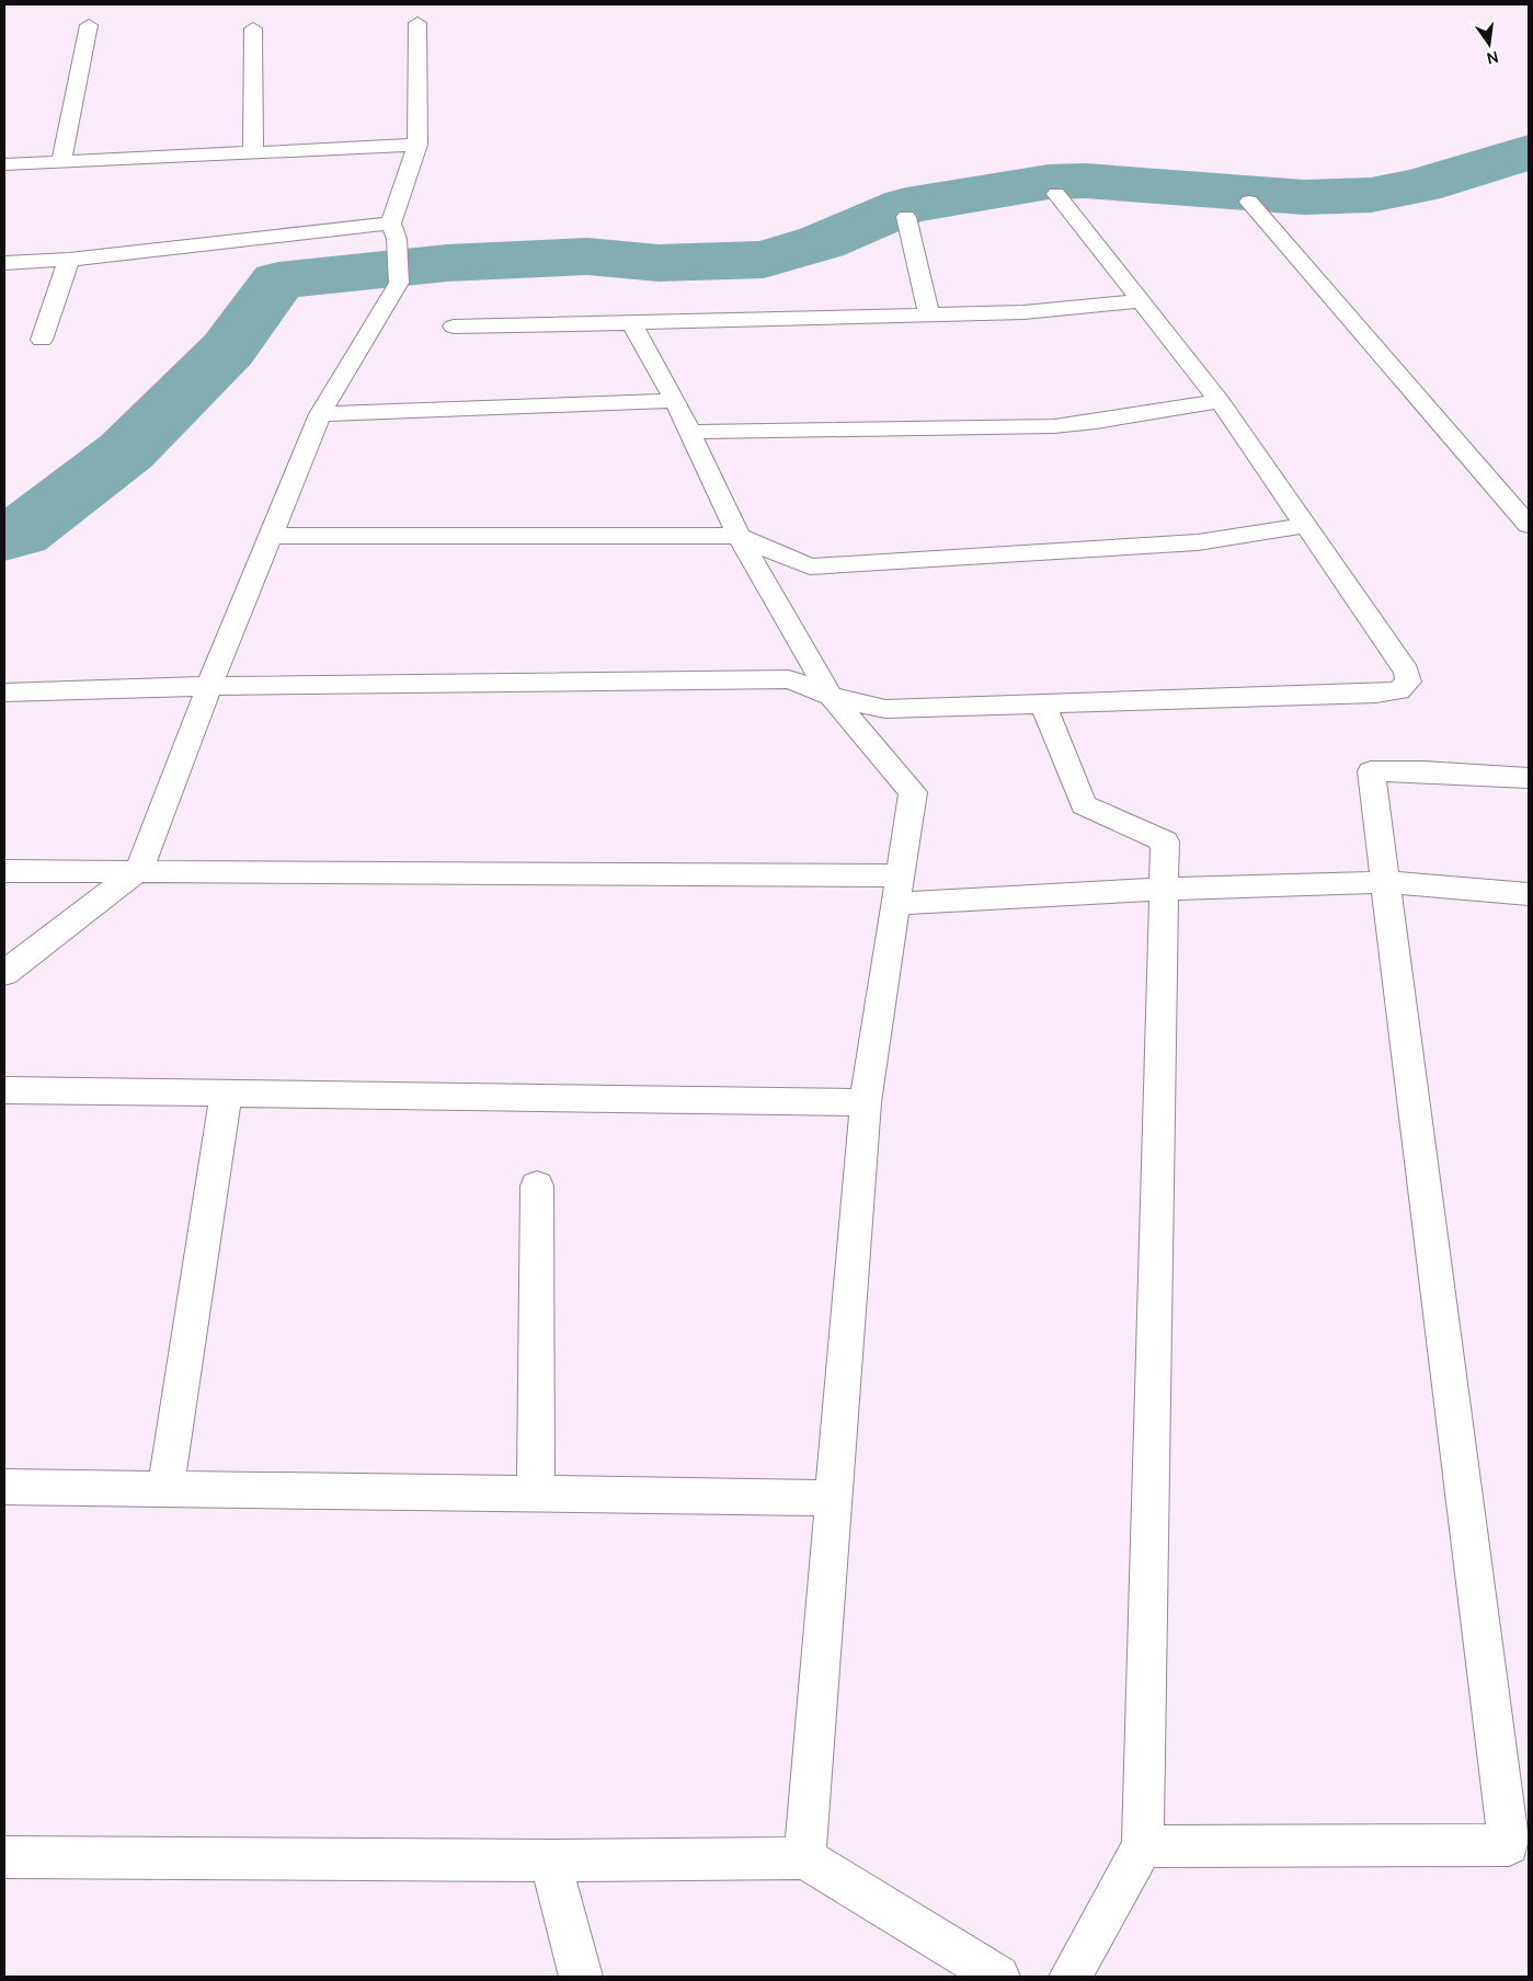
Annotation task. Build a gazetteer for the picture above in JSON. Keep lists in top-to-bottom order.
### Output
{
  "north": "bottom"
}
